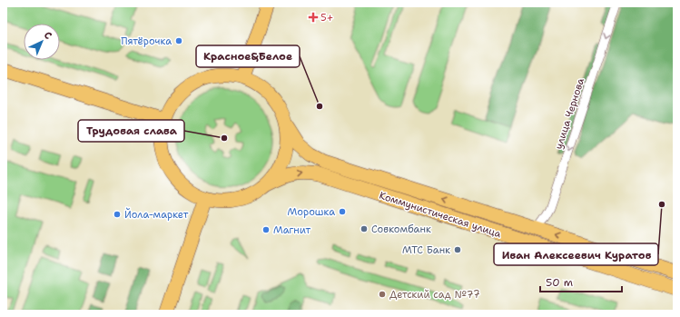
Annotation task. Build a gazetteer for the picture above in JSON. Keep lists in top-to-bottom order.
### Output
{
  "streets": {
    "main road": ["Коммунистическая улица"],
    "street": ["улица Чернова"]
  },
  "crossings": [
    ["улица Чернова", "Коммунистическая улица"]
  ],
  "one_way": ["улица Чернова"],
  "places": {
    "health": ["5+"],
    "other": [
      "Пятёрочка",
      "Красное&Белое",
      "Трудовая слава",
      "Иван Алексеевич Куратов",
      "Морошка",
      "Йола-маркет",
      "Совкомбанк",
      "Магнит",
      "МТС Банк",
      "Детский сад №77"
    ]
  },
  "scale_bar": "50 m",
  "north": "top right"
}
